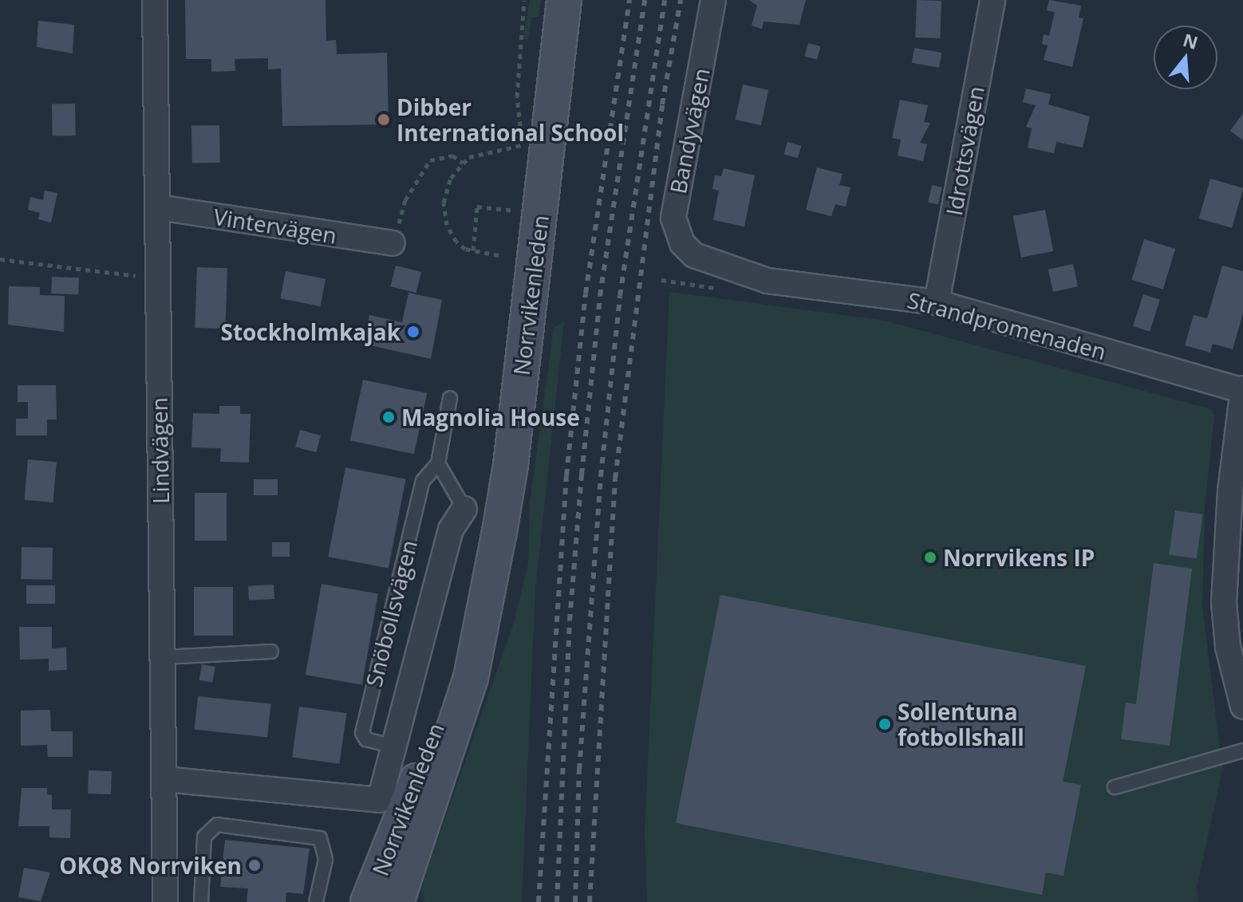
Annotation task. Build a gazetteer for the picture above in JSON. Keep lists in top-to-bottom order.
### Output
{
  "streets": {
    "main road": ["Norrvikenleden"],
    "street": [
      "Bandyvägen",
      "Idrottsvägen",
      "Vintervägen",
      "Strandpromenaden",
      "Lindvägen",
      "Snöbollsvägen"
    ]
  },
  "crossings": [
    ["Bandyvägen", "Strandpromenaden"],
    ["Idrottsvägen", "Strandpromenaden"],
    ["Vintervägen", "Lindvägen"],
    ["Lindvägen", "Snöbollsvägen"]
  ],
  "places": [
    "Dibber International School",
    "Stockholmkajak",
    "Magnolia House",
    "Norrvikens IP",
    "Sollentuna fotbollshall",
    "OKQ8 Norrviken"
  ],
  "north": "top"
}
